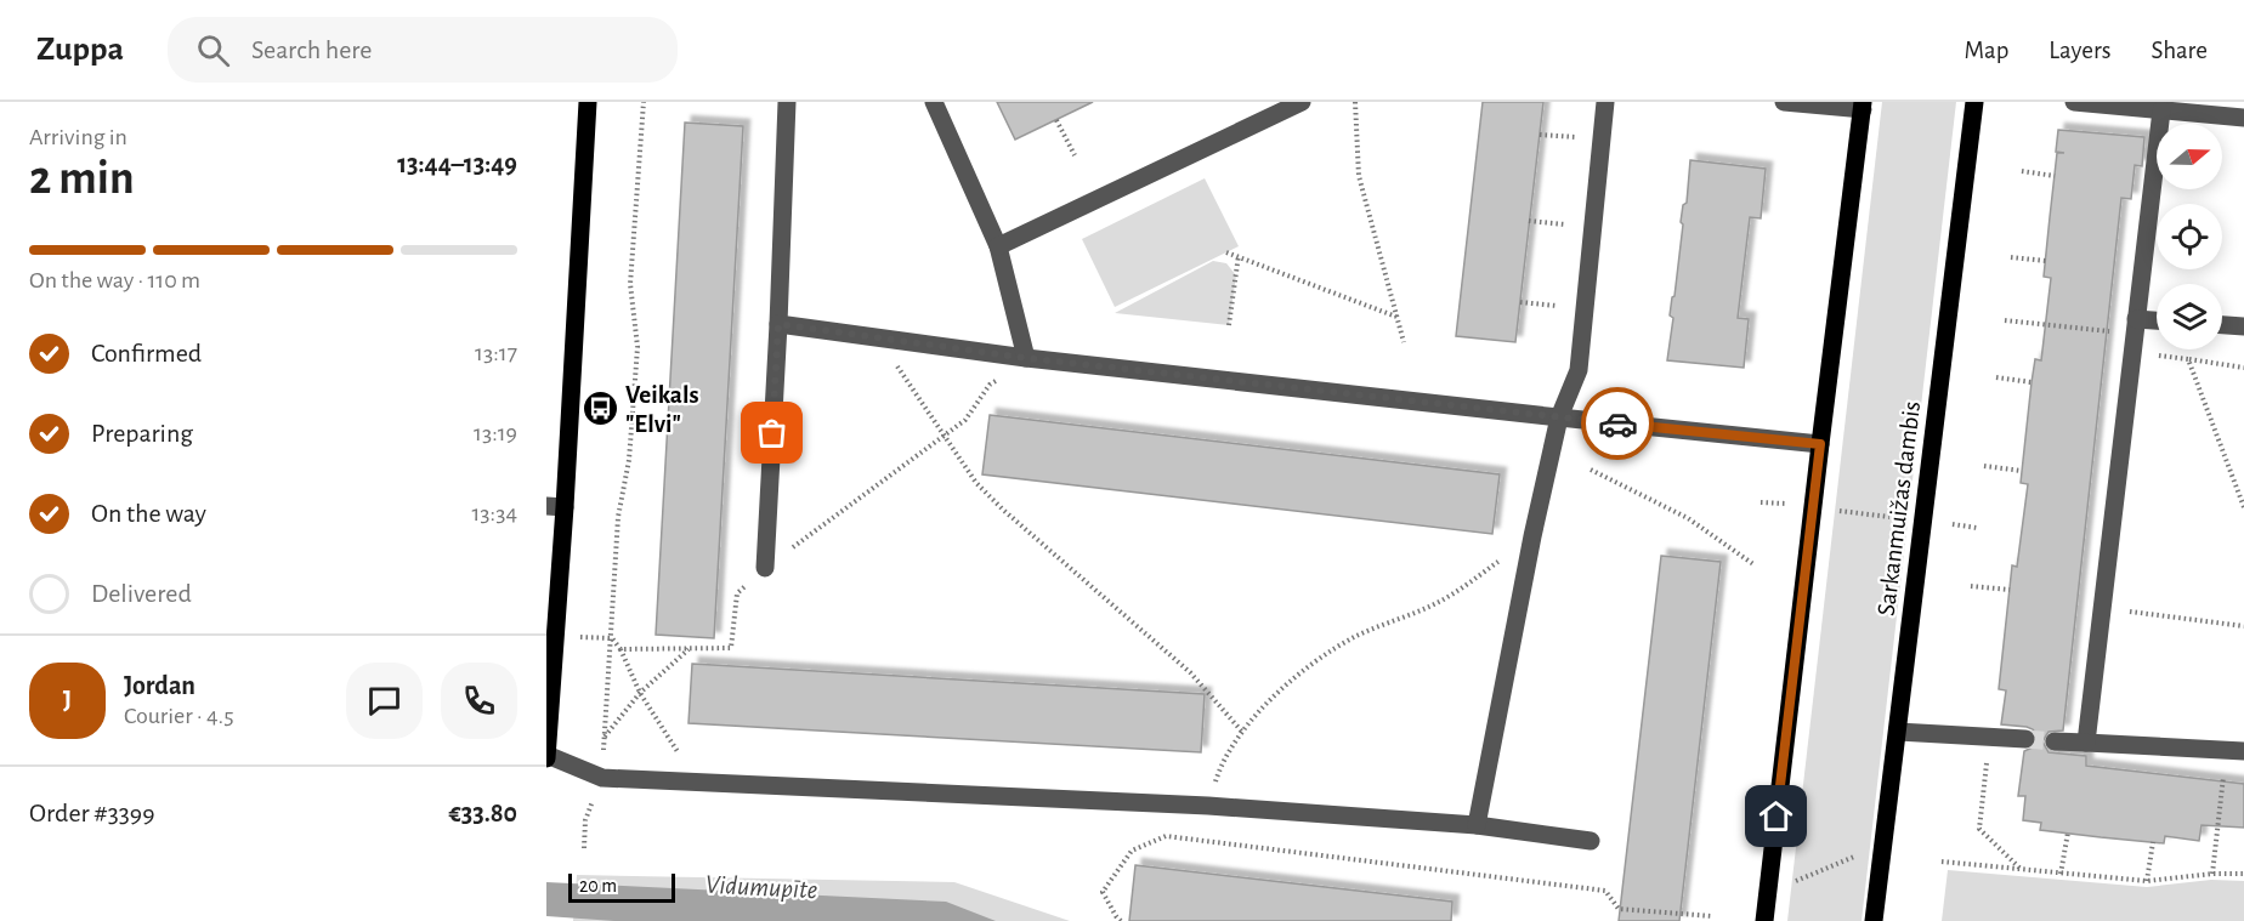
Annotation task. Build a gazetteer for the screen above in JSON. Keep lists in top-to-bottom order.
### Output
{
  "streets": {
    "main road": ["Sarkanmuižas dambis"]
  },
  "water": ["Vidumupīte"],
  "places": {
    "bus stop": ["Veikals \"Elvi\""]
  },
  "scale_bar": "20 m",
  "north": "right",
  "page": {
    "header": "Zuppa",
    "search": "Search here",
    "nav": ["Map", "Layers", "Share"],
    "heading": ["2 min", "Arriving in", "13:44–13:49"],
    "panel": [
      "Jordan",
      "Courier · 4.5",
      "Order #3399",
      "€33.80"
    ],
    "bar": "On the way · 110 m",
    "list": [
      ["Confirmed", "13:17"],
      ["Preparing", "13:19"],
      ["On the way", "13:34"],
      "Delivered"
    ],
    "round": "J",
    "scale": "20 m"
  }
}
